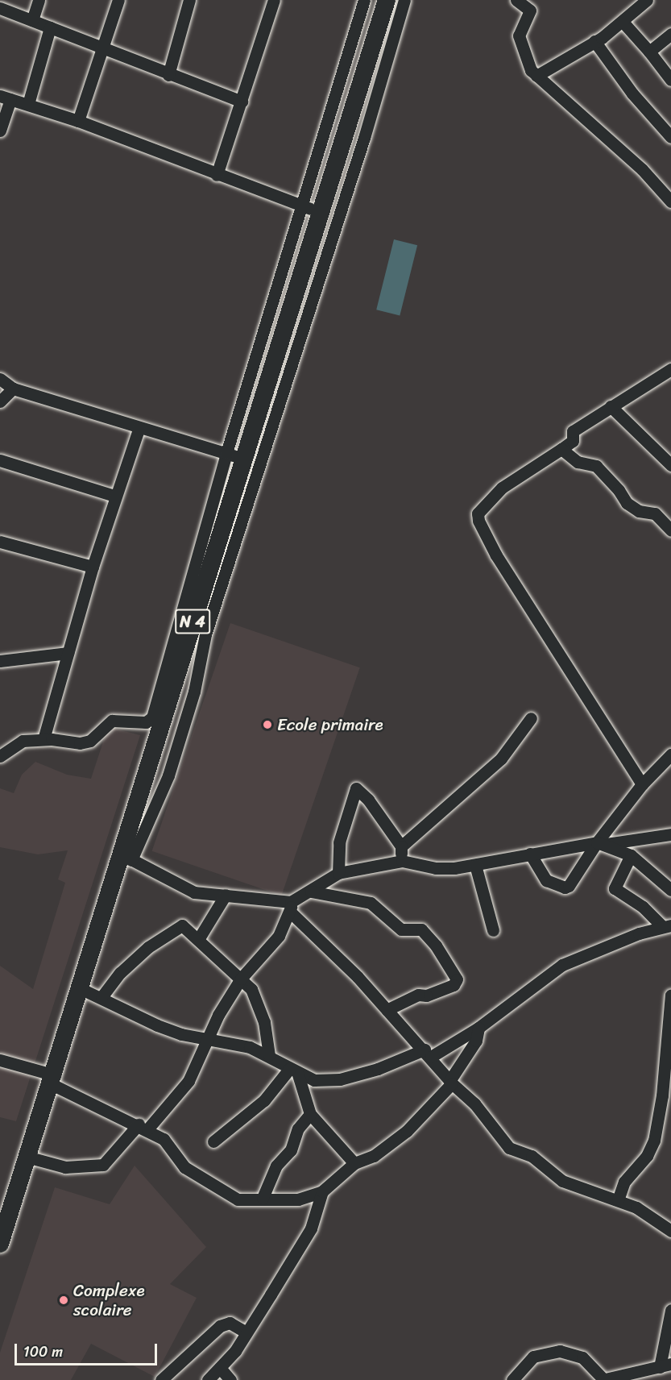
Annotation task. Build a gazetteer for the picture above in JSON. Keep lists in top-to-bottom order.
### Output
{
  "streets": {
    "highway": ["N 4"]
  },
  "places": ["Ecole primaire", "Complexe scolaire"],
  "scale_bar": "100 m"
}
